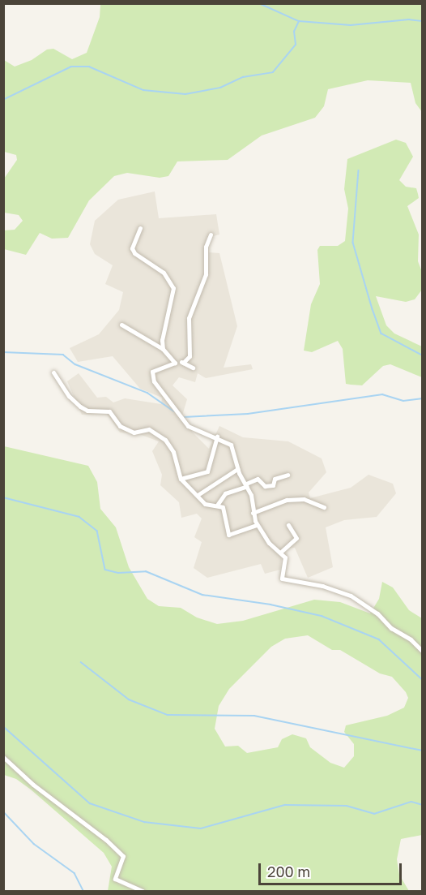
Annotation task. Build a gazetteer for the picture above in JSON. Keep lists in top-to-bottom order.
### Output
{
  "scale_bar": "200 m"
}
